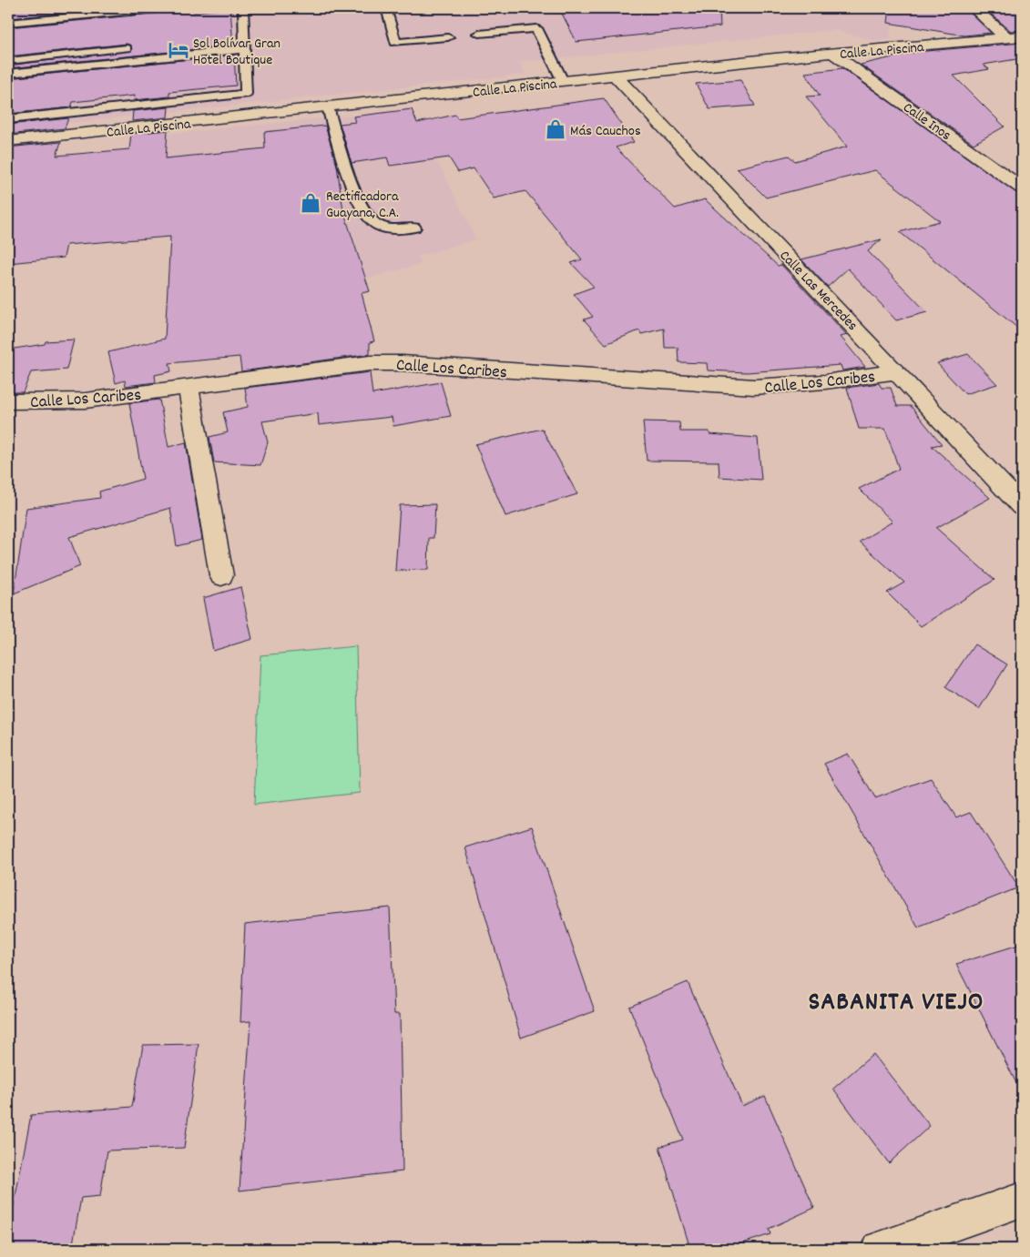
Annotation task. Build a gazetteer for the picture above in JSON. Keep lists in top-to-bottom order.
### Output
{
  "streets": {
    "street": [
      "Calle La Piscina",
      "Calle Inos",
      "Calle Las Mercedes",
      "Calle Los Caribes"
    ]
  },
  "crossings": [
    ["Calle La Piscina", "Calle Inos"],
    ["Calle La Piscina", "Calle Las Mercedes"],
    ["Calle Las Mercedes", "Calle Los Caribes"]
  ],
  "districts": ["SABANITA VIEJO"],
  "places": {
    "hotel": ["Sol Bolívar Gran Hotel Boutique"],
    "shop": ["Más Cauchos", "Rectificadora Guayana, C.A."]
  }
}
